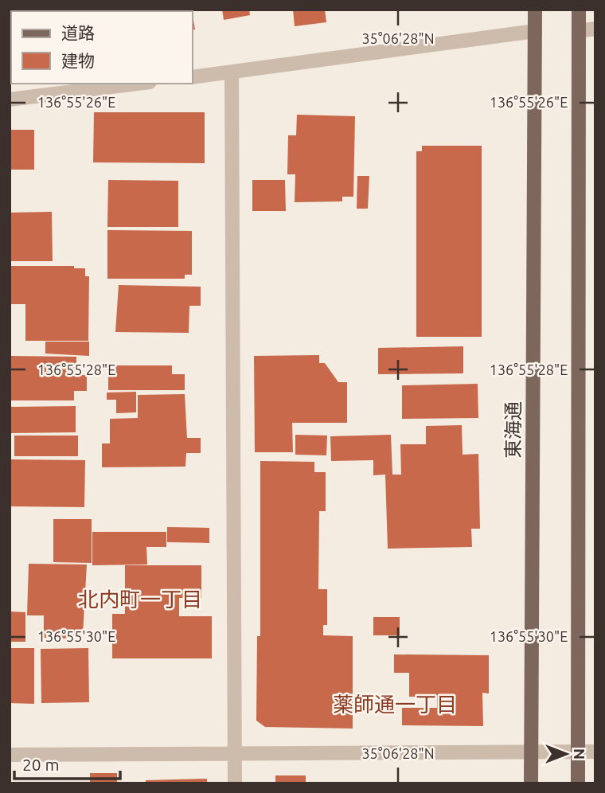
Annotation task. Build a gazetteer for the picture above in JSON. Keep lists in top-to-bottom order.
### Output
{
  "streets": {
    "main road": ["東海通"]
  },
  "districts": ["北内町一丁目", "薬師通一丁目"],
  "legend": ["道路", "建物"],
  "scale_bar": "20 m",
  "north": "right",
  "coordinates": [
    "35°06'28\"N",
    "136°55'26\"E",
    "136°55'28\"E",
    "136°55'30\"E"
  ]
}
